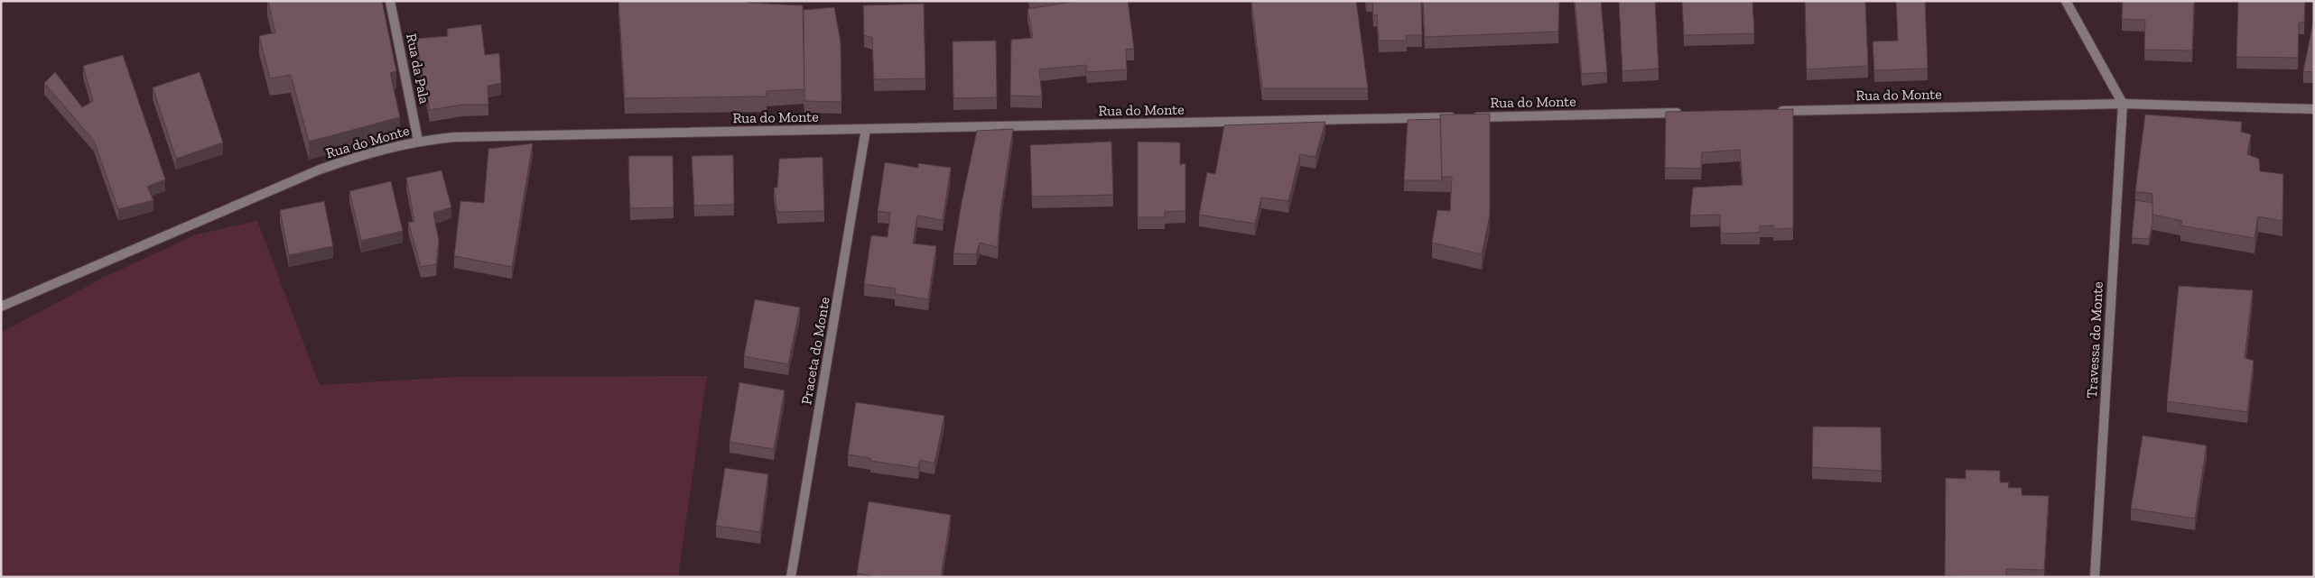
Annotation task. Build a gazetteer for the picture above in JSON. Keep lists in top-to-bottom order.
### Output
{
  "streets": {
    "street": [
      "Rua da Pala",
      "Rua do Monte",
      "Travessa do Monte",
      "Praceta do Monte"
    ]
  },
  "crossings": [
    ["Rua da Pala", "Rua do Monte"],
    ["Rua do Monte", "Travessa do Monte"],
    ["Rua do Monte", "Praceta do Monte"]
  ]
}
